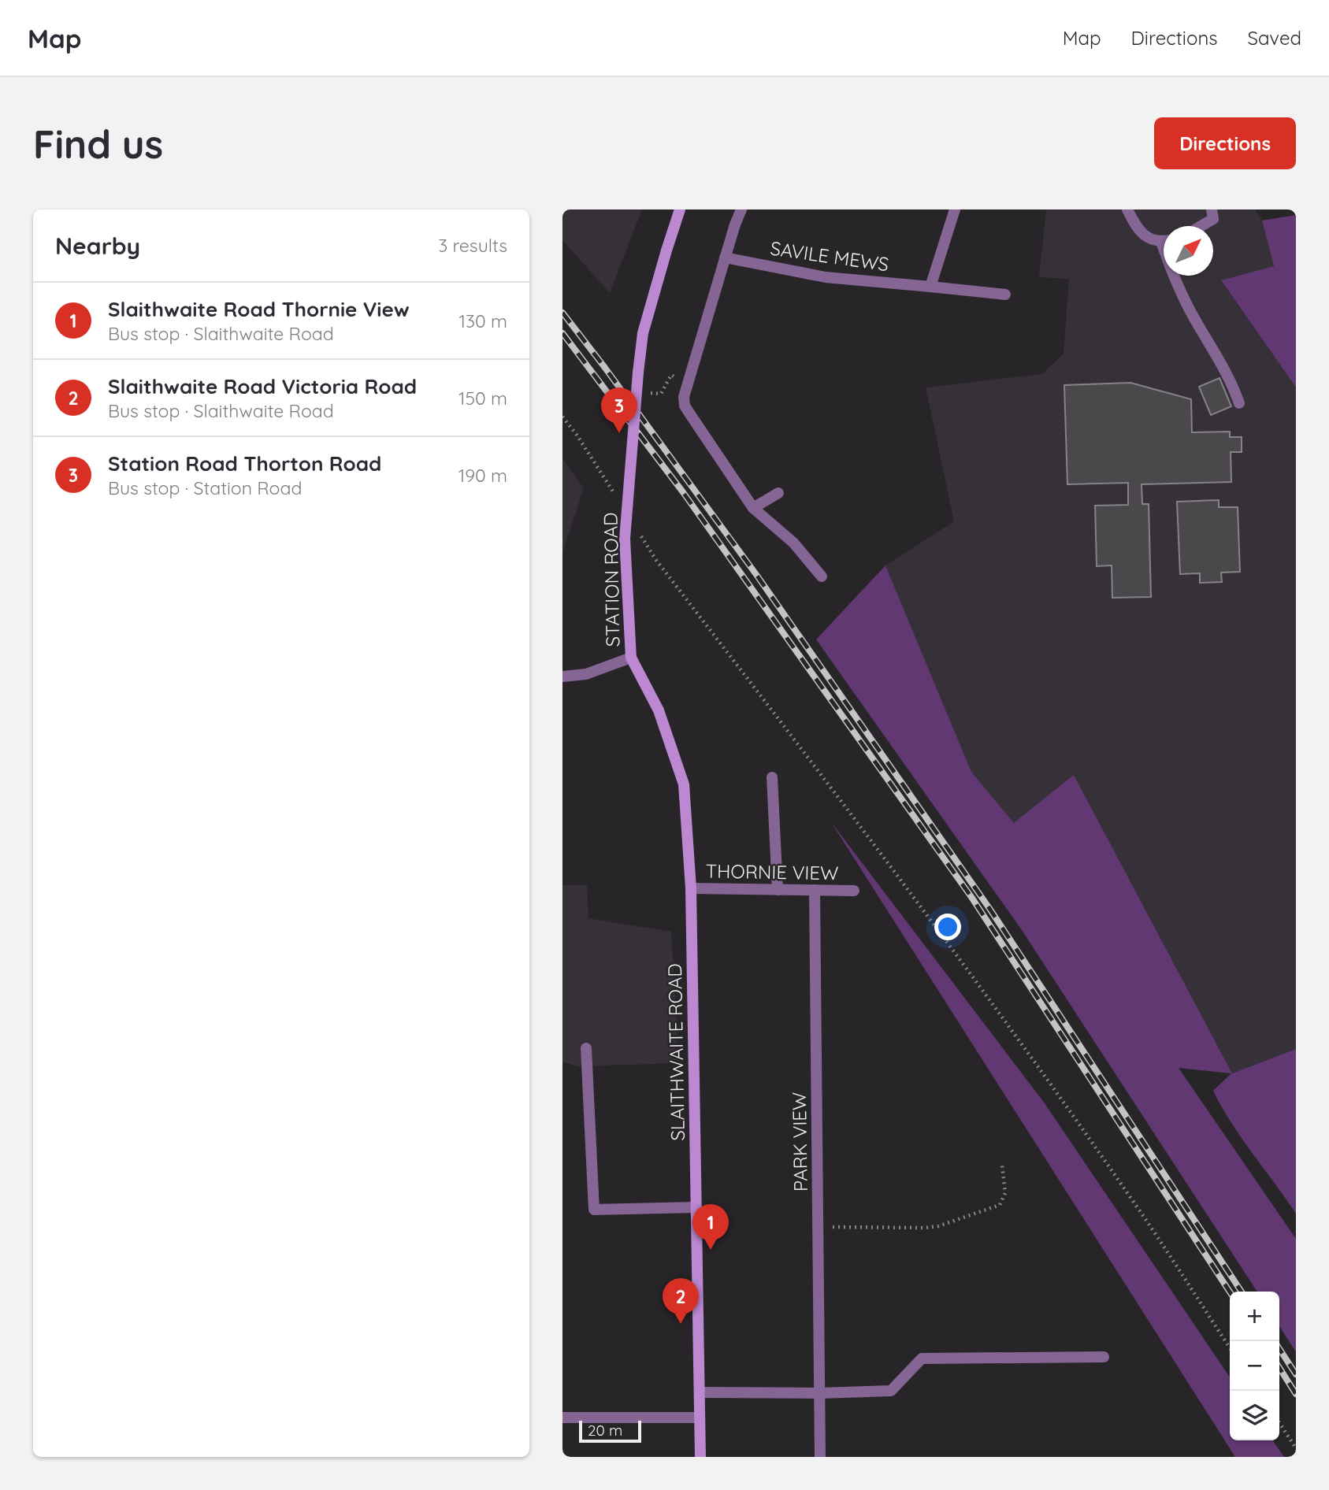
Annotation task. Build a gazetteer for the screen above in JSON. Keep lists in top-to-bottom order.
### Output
{
  "streets": {
    "main road": ["STATION ROAD", "SLAITHWAITE ROAD"],
    "street": ["SAVILE MEWS", "THORNIE VIEW", "PARK VIEW"]
  },
  "crossings": [
    ["STATION ROAD", "SLAITHWAITE ROAD"],
    ["THORNIE VIEW", "SLAITHWAITE ROAD"],
    ["THORNIE VIEW", "PARK VIEW"]
  ],
  "scale_bar": "20 m",
  "north": "top right",
  "page": {
    "header": "Map",
    "nav": ["Map", "Directions", "Saved"],
    "buttons": "Directions",
    "title": "Find us",
    "heading": ["Nearby", "3 results"],
    "list": [
      {
        "mark": "1",
        "name": "Slaithwaite Road Thornie View",
        "note": "Bus stop · Slaithwaite Road",
        "value": "130 m"
      },
      {
        "mark": "2",
        "name": "Slaithwaite Road Victoria Road",
        "note": "Bus stop · Slaithwaite Road",
        "value": "150 m"
      },
      {
        "mark": "3",
        "name": "Station Road Thorton Road",
        "note": "Bus stop · Station Road",
        "value": "190 m"
      }
    ],
    "pins": ["3", "1", "2"],
    "map_buttons": ["+", "−"],
    "scale": "20 m"
  }
}
